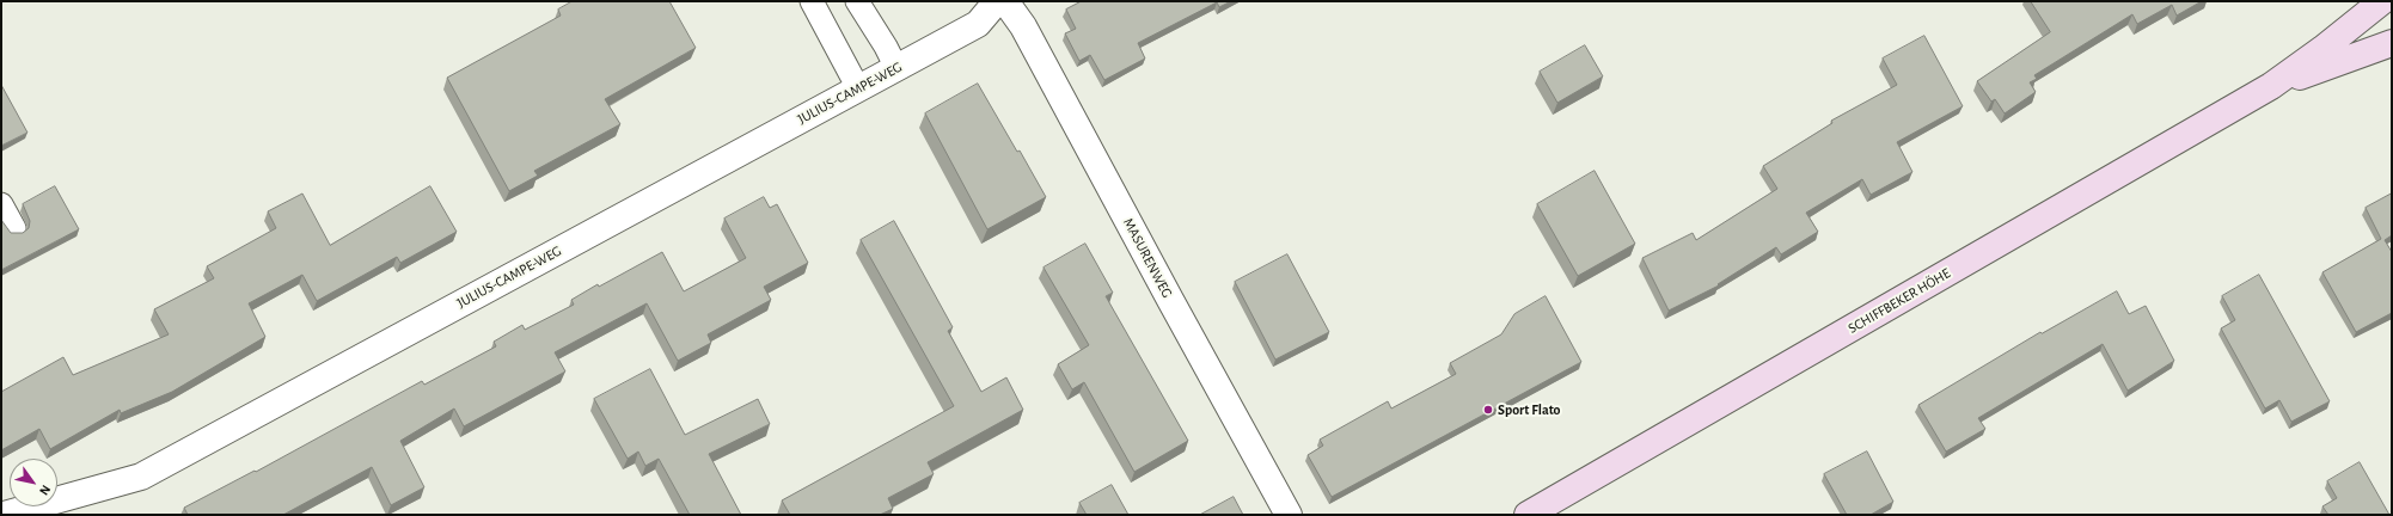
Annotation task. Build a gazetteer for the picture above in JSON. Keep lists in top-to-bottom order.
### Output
{
  "streets": {
    "main road": ["SCHIFFBEKER HÖHE"],
    "street": ["JULIUS-CAMPE-WEG", "MASURENWEG"]
  },
  "places": ["Sport Flato"],
  "north": "bottom right"
}
